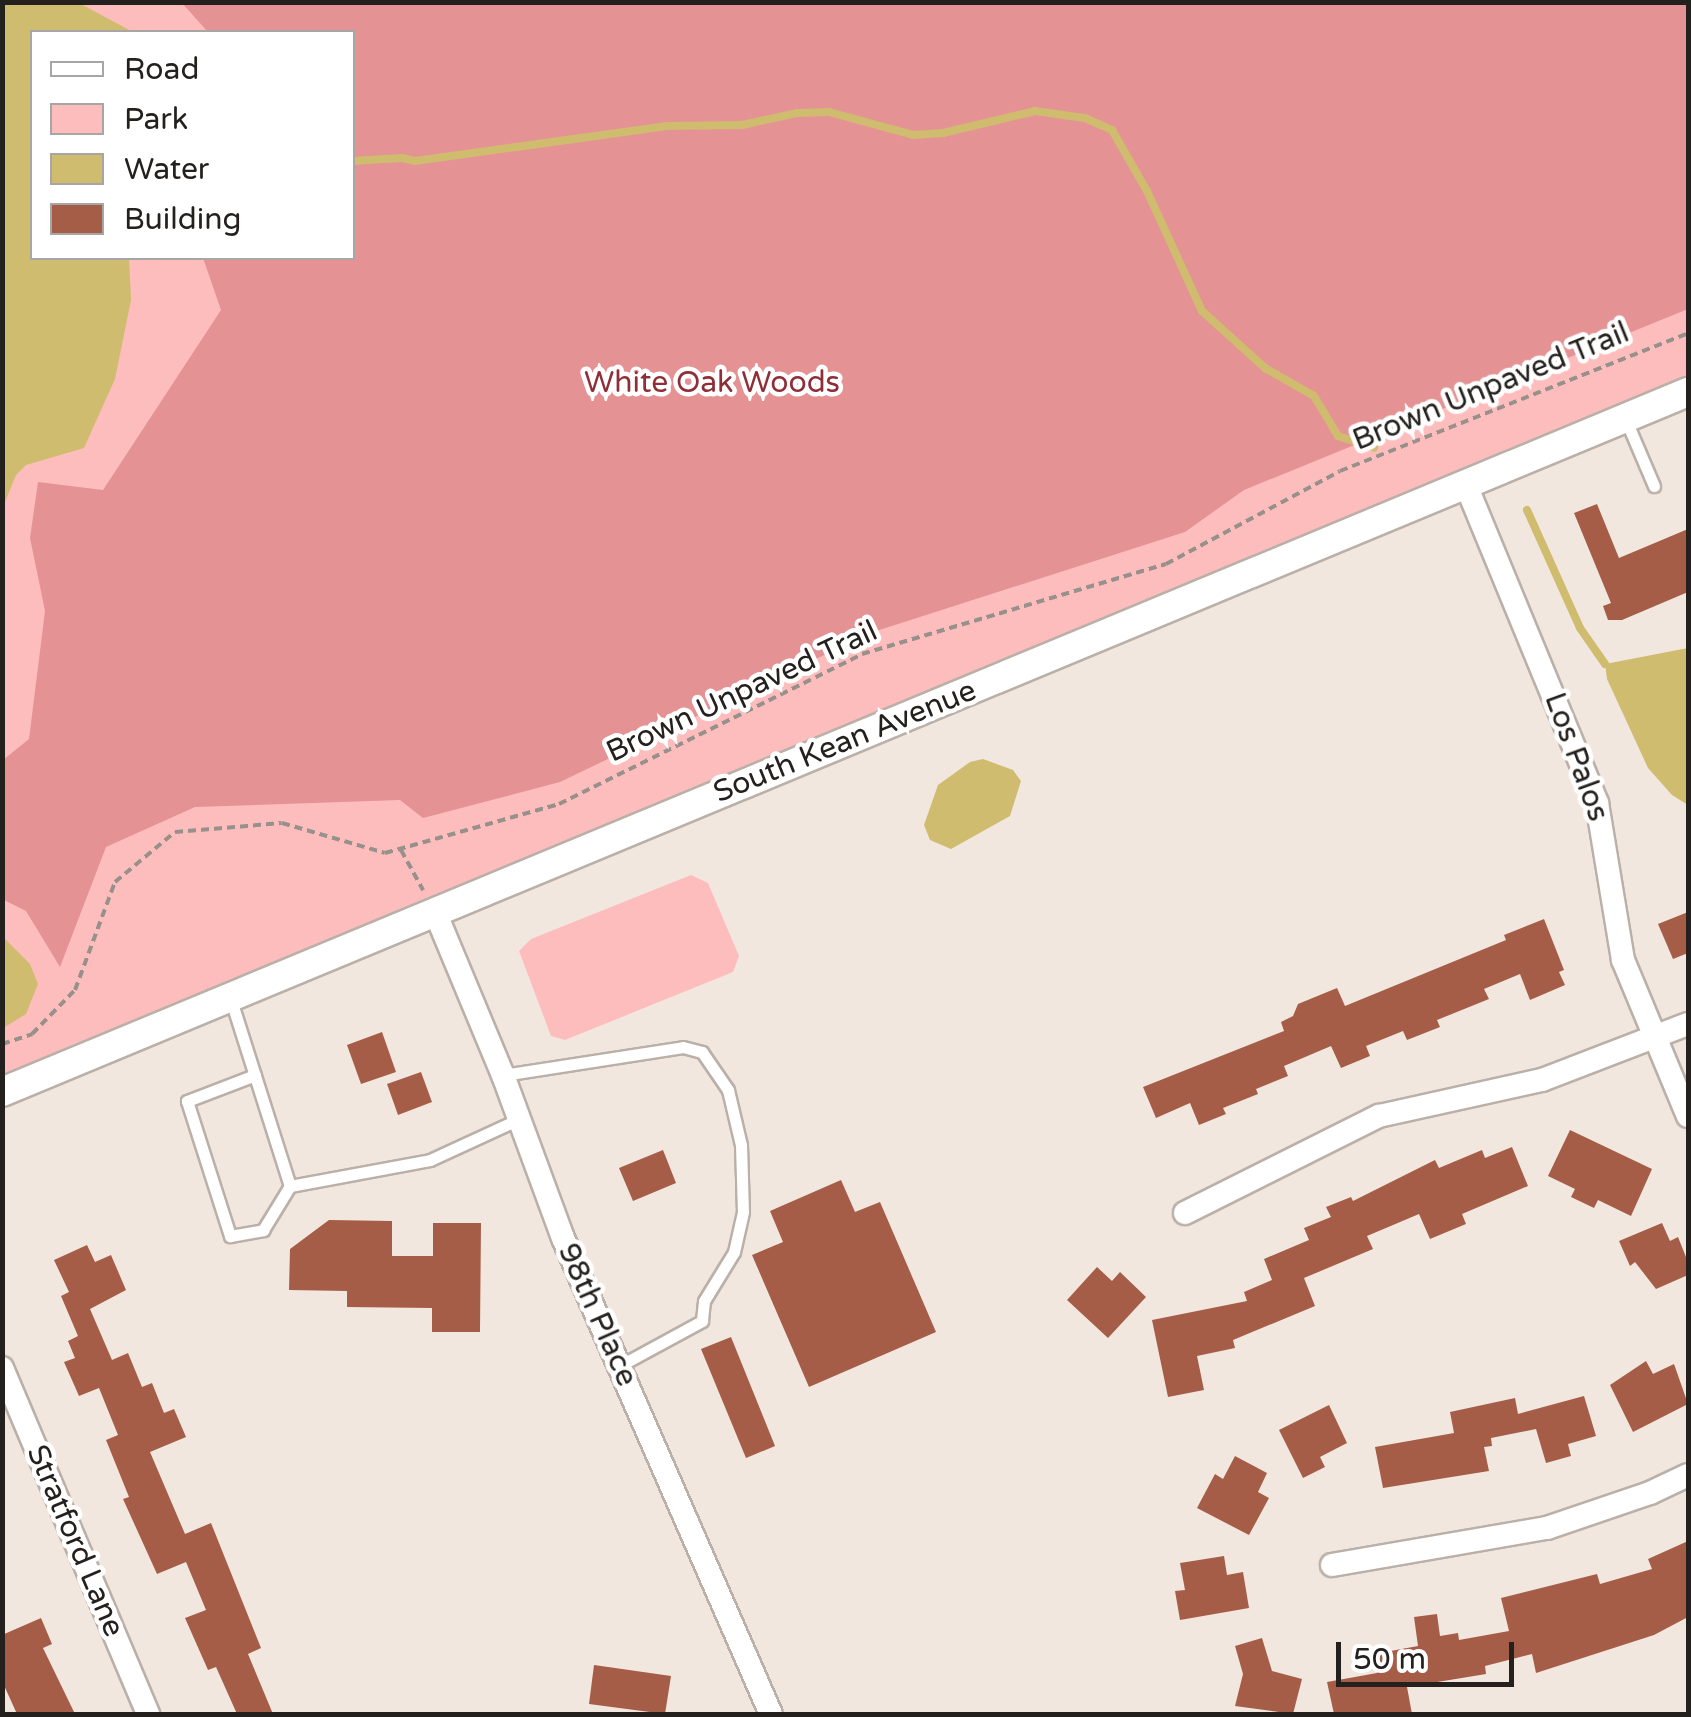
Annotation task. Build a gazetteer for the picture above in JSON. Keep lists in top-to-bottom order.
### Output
{
  "streets": {
    "street": [
      "South Kean Avenue",
      "Los Palos",
      "98th Place",
      "Stratford Lane"
    ],
    "path": ["Brown Unpaved Trail"]
  },
  "crossings": [
    ["South Kean Avenue", "Los Palos"],
    ["South Kean Avenue", "98th Place"]
  ],
  "parks": ["White Oak Woods"],
  "legend": [
    "Road",
    "Park",
    "Water",
    "Building"
  ],
  "scale_bar": "50 m"
}
